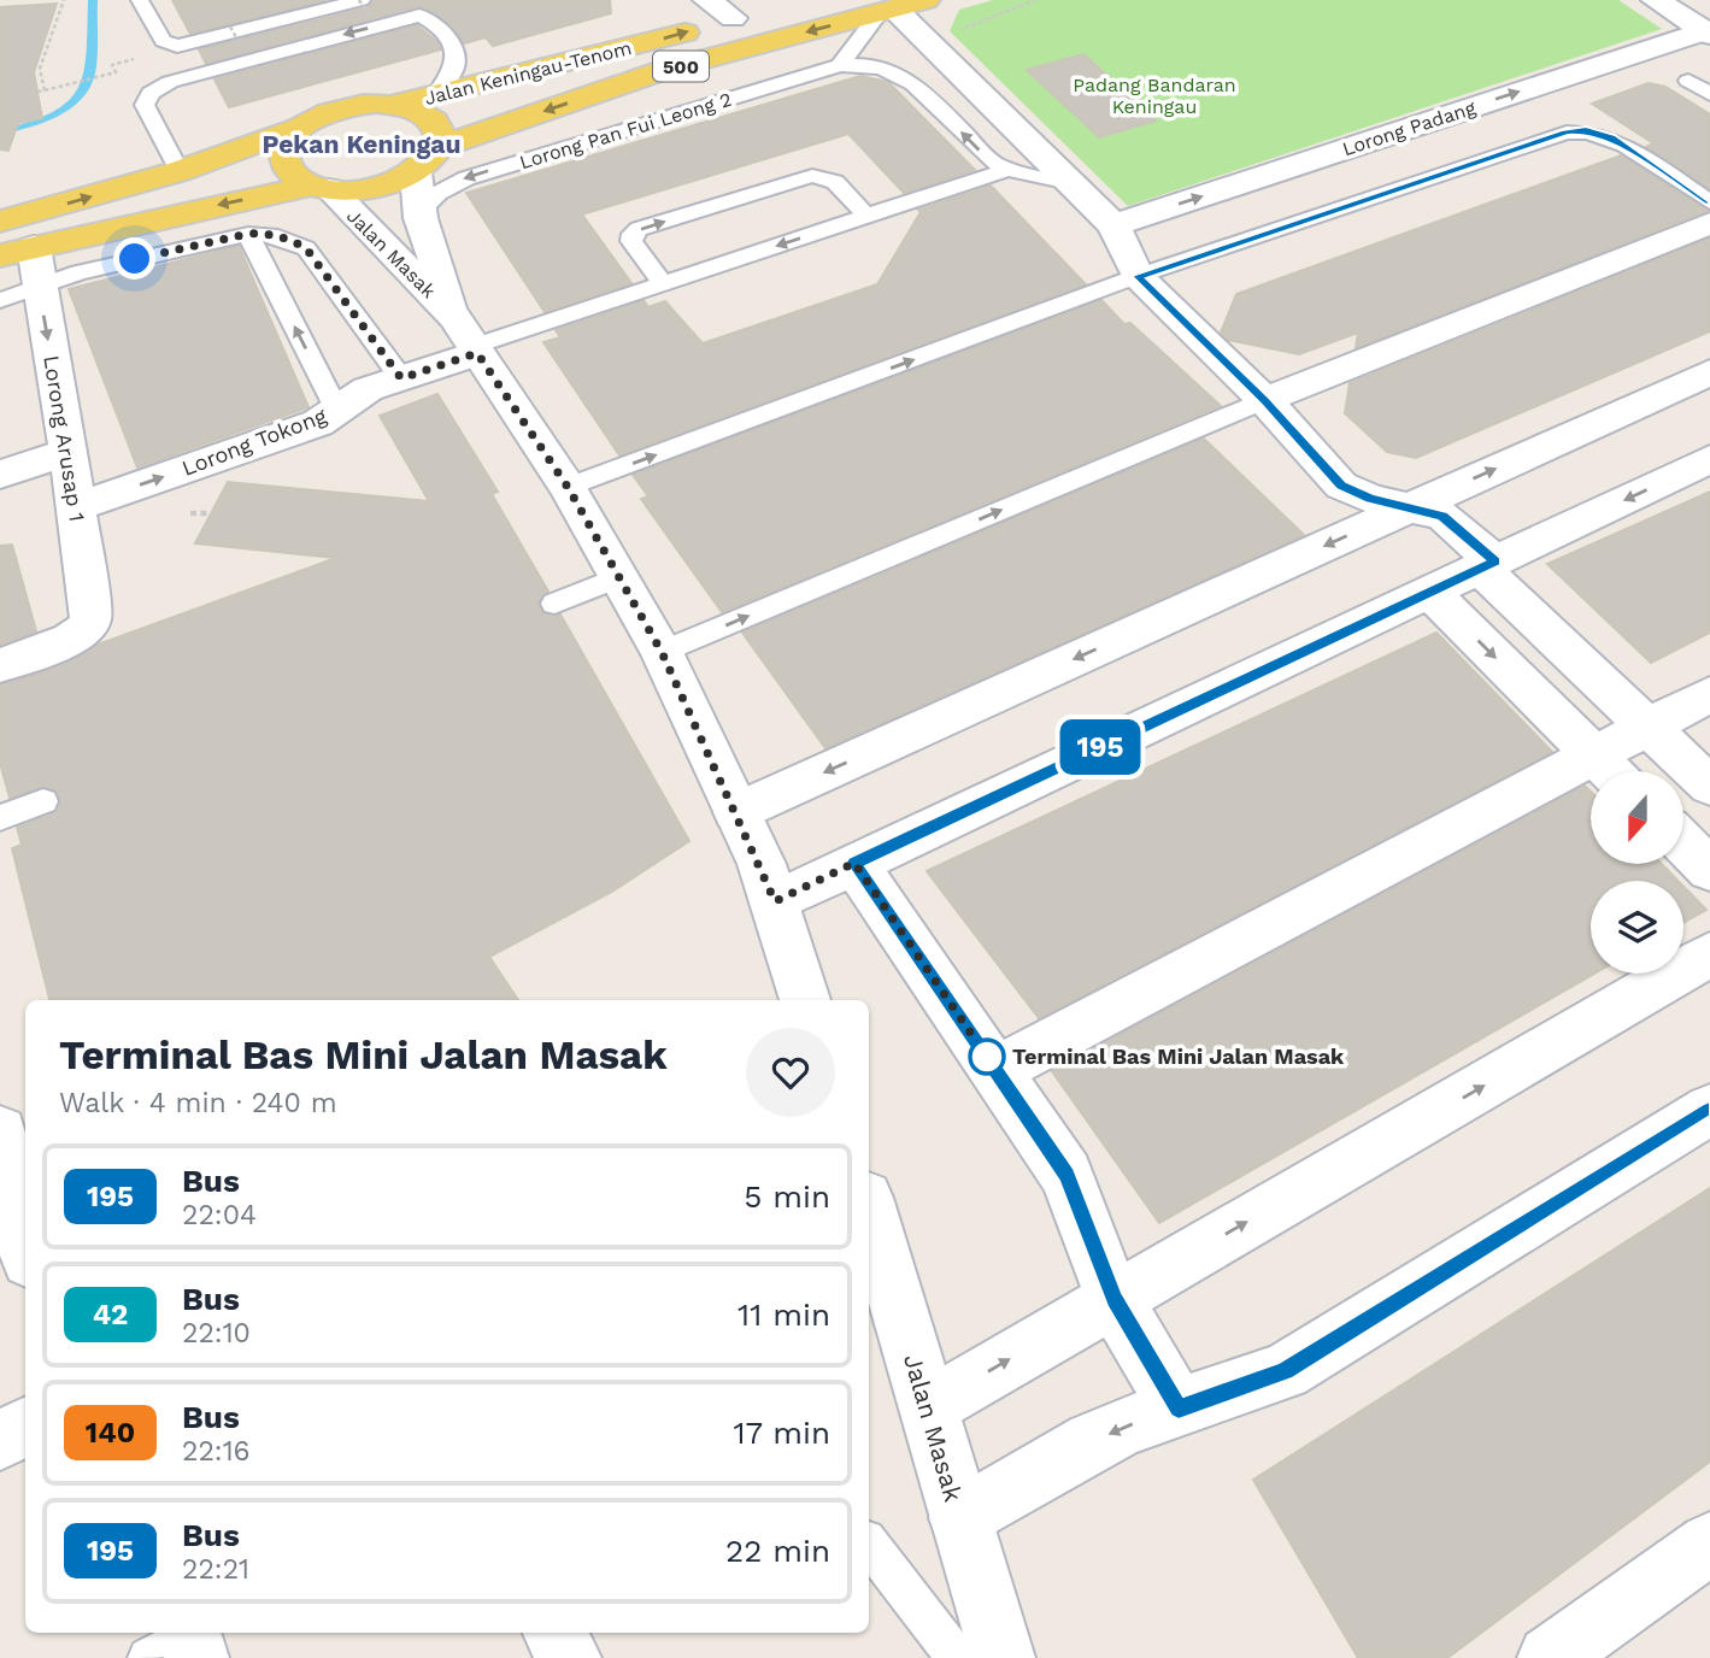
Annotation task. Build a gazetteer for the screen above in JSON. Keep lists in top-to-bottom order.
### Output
{
  "streets": {
    "main road": ["500", "Jalan Keningau-Tenom"],
    "street": [
      "Lorong Padang",
      "Jalan Masak",
      "Lorong Arusap 1",
      "Lorong Tokong"
    ],
    "lane": ["Lorong Pan Fui Leong 2"]
  },
  "crossings": [
    ["500", "Jalan Keningau-Tenom"],
    ["Lorong Pan Fui Leong 2", "Jalan Masak"],
    ["Jalan Masak", "Lorong Tokong"],
    ["Lorong Arusap 1", "Lorong Tokong"]
  ],
  "one_way": ["Lorong Tokong"],
  "districts": ["Pekan Keningau"],
  "parks": ["Padang Bandaran Keningau"],
  "places": ["Terminal Bas Mini Jalan Masak"],
  "lines": ["bus line 195"],
  "north": "bottom",
  "page": {
    "on_map": "195",
    "heading": ["Terminal Bas Mini Jalan Masak", "Walk · 4 min · 240 m"],
    "list": [
      {
        "mark": "195",
        "name": "Bus",
        "note": "22:04",
        "value": "5 min"
      },
      {
        "mark": "42",
        "name": "Bus",
        "note": "22:10",
        "value": "11 min"
      },
      {
        "mark": "140",
        "name": "Bus",
        "note": "22:16",
        "value": "17 min"
      },
      {
        "mark": "195",
        "name": "Bus",
        "note": "22:21",
        "value": "22 min"
      }
    ]
  }
}
